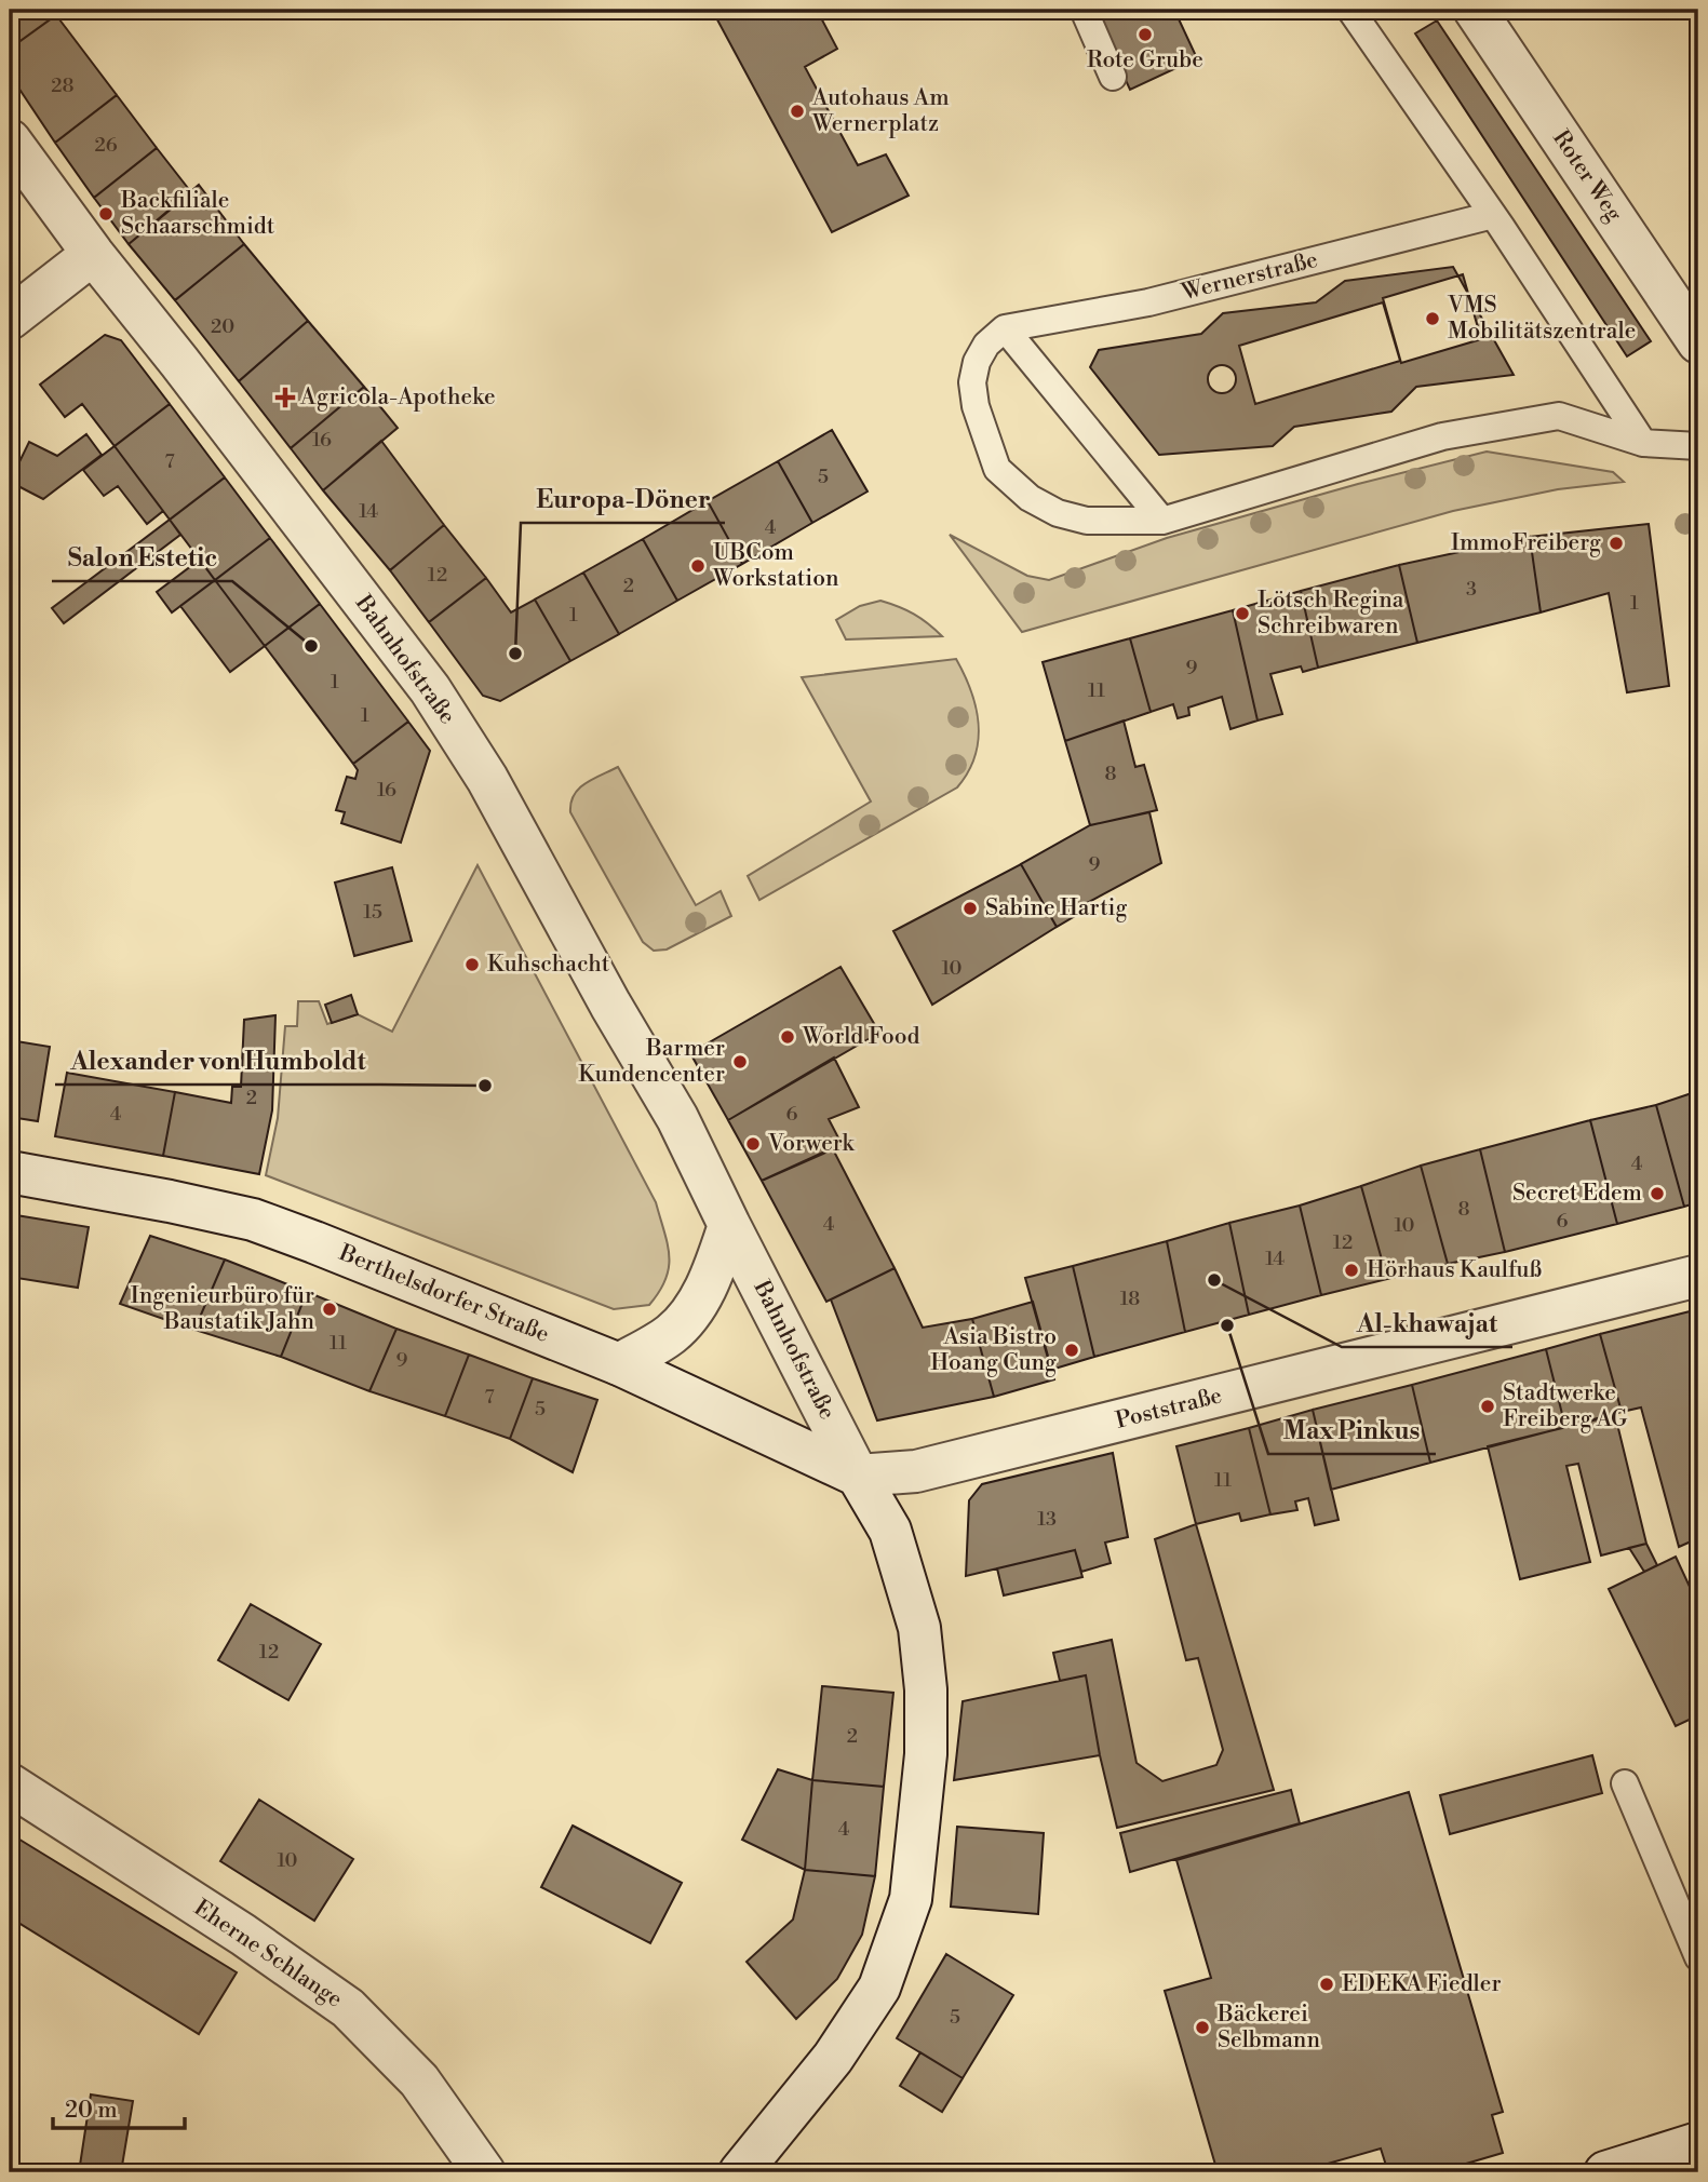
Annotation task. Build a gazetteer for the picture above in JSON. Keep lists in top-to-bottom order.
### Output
{
  "streets": {
    "street": [
      "Roter Weg",
      "Bahnhofstraße",
      "Berthelsdorfer Straße",
      "Poststraße",
      "Eherne Schlange"
    ],
    "lane": ["Wernerstraße"]
  },
  "crossings": [
    ["Bahnhofstraße", "Berthelsdorfer Straße"],
    ["Bahnhofstraße", "Poststraße"],
    ["Berthelsdorfer Straße", "Poststraße"]
  ],
  "places": {
    "other": [
      "Rote Grube",
      "Autohaus Am Wernerplatz",
      "Backfiliale Schaarschmidt",
      "VMS Mobilitätszentrale",
      "ImmoFreiberg",
      "UBCom Workstation",
      "Lötsch Regina Schreibwaren",
      "Salon Estetic",
      "Europa-Döner",
      "Sabine Hartig",
      "Kuhschacht",
      "World Food",
      "Barmer Kundencenter",
      "Alexander von Humboldt",
      "Vorwerk",
      "Secret Edem",
      "Hörhaus Kaulfuß",
      "Al-khawajat",
      "Ingenieurbüro für Baustatik Jahn",
      "Max Pinkus",
      "Asia Bistro Hoang Cung",
      "Stadtwerke Freiberg AG",
      "EDEKA Fiedler",
      "Bäckerei Selbmann"
    ],
    "health": ["Agricola-Apotheke"]
  },
  "house_numbers": [
    "28",
    "26",
    "20",
    "16",
    "7",
    "5",
    "14",
    "4",
    "12",
    "2",
    "3",
    "1",
    "1",
    "9",
    "1",
    "11",
    "1",
    "8",
    "16",
    "9",
    "15",
    "10",
    "2",
    "4",
    "6",
    "4",
    "8",
    "6",
    "4",
    "10",
    "12",
    "14",
    "18",
    "11",
    "9",
    "7",
    "5",
    "11",
    "13",
    "12",
    "2",
    "4",
    "10",
    "5"
  ],
  "scale_bar": "20 m"
}
